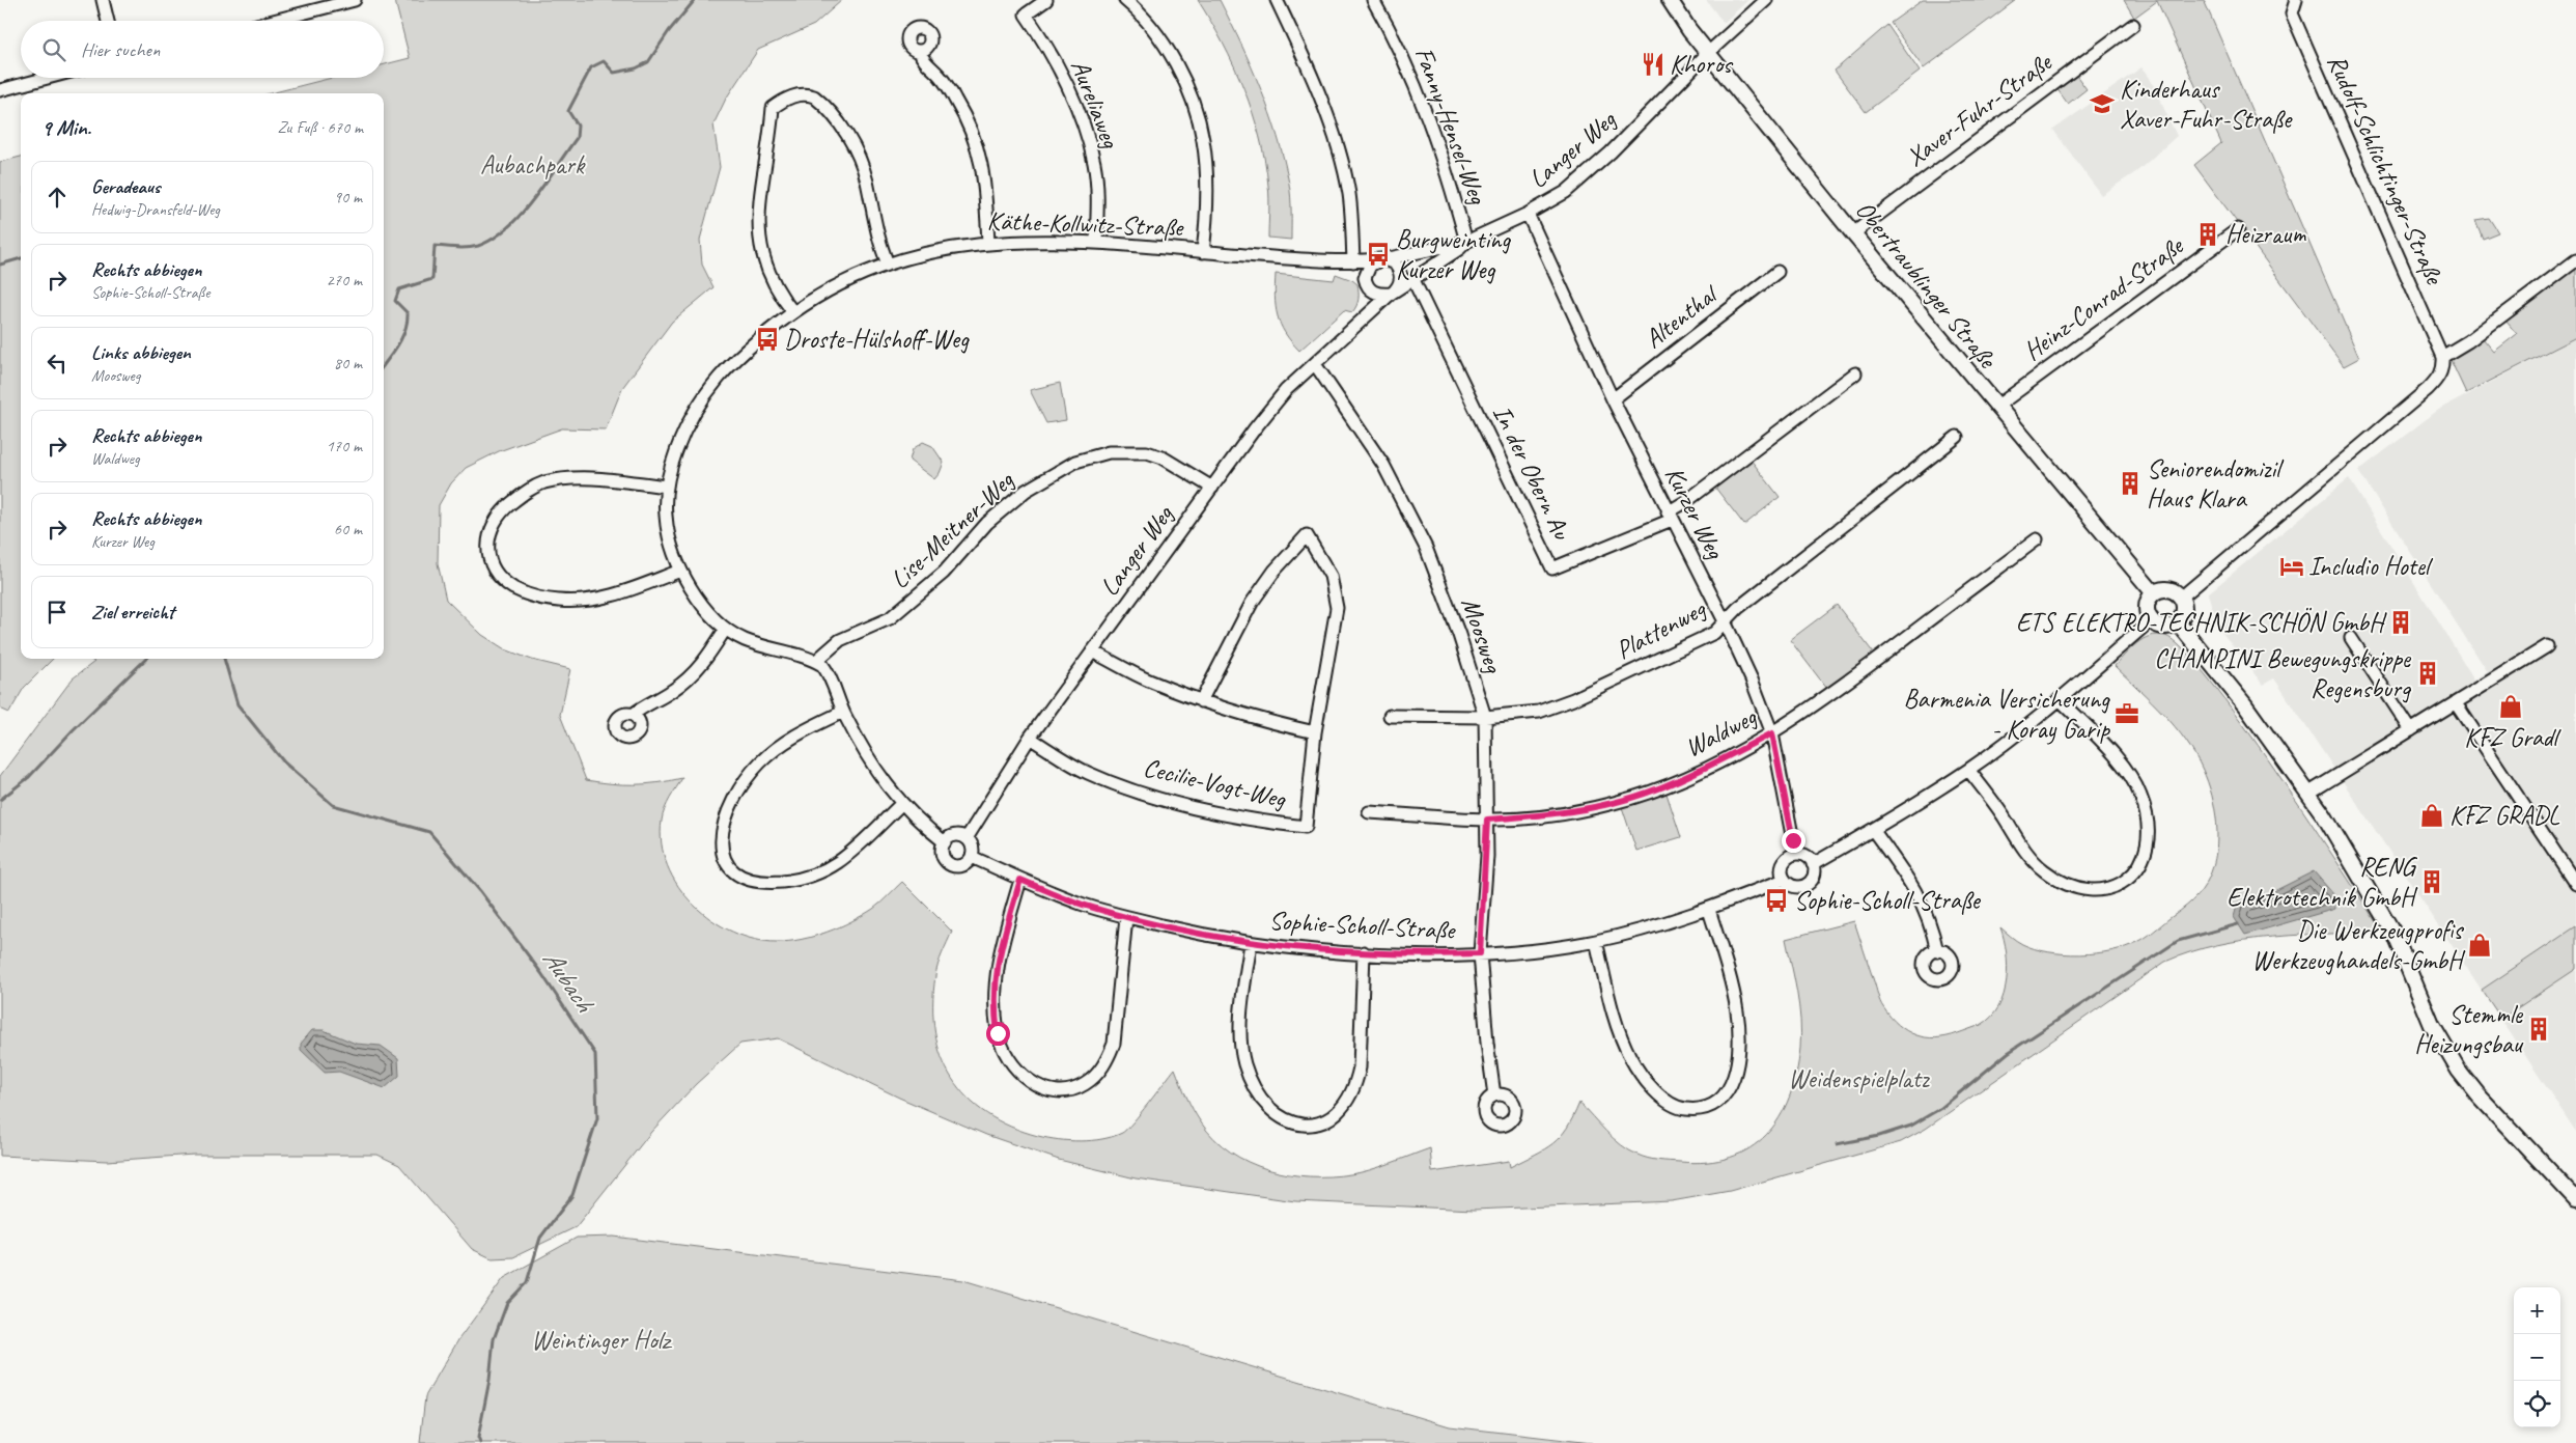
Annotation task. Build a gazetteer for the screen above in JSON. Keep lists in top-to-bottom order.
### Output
{
  "streets": {
    "street": [
      "Aureliaweg",
      "Xaver-Fuhr-Straße",
      "Fanny-Hensel-Weg",
      "Langer Weg",
      "Rudolf-Schlichtinger-Straße",
      "Käthe-Kollwitz-Straße",
      "Obertraublinger Straße",
      "Heinz-Conrad-Straße",
      "Altenthal",
      "In der Obern Au",
      "Kurzer Weg",
      "Lise-Meitner-Weg",
      "Plattenweg",
      "Moosweg",
      "Waldweg",
      "Cecilie-Vogt-Weg",
      "Sophie-Scholl-Straße"
    ]
  },
  "crossings": [
    ["Aureliaweg", "Käthe-Kollwitz-Straße"],
    ["Xaver-Fuhr-Straße", "Obertraublinger Straße"],
    ["Fanny-Hensel-Weg", "Langer Weg"],
    ["Fanny-Hensel-Weg", "Käthe-Kollwitz-Straße"],
    ["Langer Weg", "Käthe-Kollwitz-Straße"],
    ["Langer Weg", "Obertraublinger Straße"],
    ["Langer Weg", "In der Obern Au"],
    ["Langer Weg", "Kurzer Weg"],
    ["Langer Weg", "Lise-Meitner-Weg"],
    ["Langer Weg", "Moosweg"],
    ["Langer Weg", "Cecilie-Vogt-Weg"],
    ["Langer Weg", "Sophie-Scholl-Straße"],
    ["Käthe-Kollwitz-Straße", "Lise-Meitner-Weg"],
    ["Obertraublinger Straße", "Heinz-Conrad-Straße"],
    ["Altenthal", "Kurzer Weg"],
    ["In der Obern Au", "Kurzer Weg"],
    ["Kurzer Weg", "Plattenweg"],
    ["Kurzer Weg", "Waldweg"],
    ["Plattenweg", "Moosweg"],
    ["Moosweg", "Waldweg"],
    ["Moosweg", "Sophie-Scholl-Straße"]
  ],
  "water": ["Aubach"],
  "parks": ["Aubachpark", "Weidenspielplatz", "Weintinger Holz"],
  "places": {
    "restaurant": ["Khoros"],
    "school or university": ["Kinderhaus Xaver-Fuhr-Straße"],
    "building": [
      "Heizraum",
      "Seniorendomizil Haus Klara",
      "ETS ELEKTRO-TECHNIK-SCHÖN GmbH",
      "CHAMPINI Bewegungskrippe Regensburg",
      "RENG Elektrotechnik GmbH",
      "Stemmle Heizungsbau"
    ],
    "bus stop": ["Burgweinting Kurzer Weg", "Droste-Hülshoff-Weg", "Sophie-Scholl-Straße"],
    "hotel": ["Includio Hotel"],
    "shop": ["KFZ Gradl", "KFZ GRADL", "Die Werkzeugprofis Werkzeughandels-GmbH"],
    "office": ["Barmenia Versicherung - Koray Garip"]
  },
  "page": {
    "search": "Hier suchen",
    "heading": ["9 Min.", "Zu Fuß · 670 m"],
    "list": [
      ["Geradeaus", "Hedwig-Dransfeld-Weg", "90 m"],
      ["Rechts abbiegen", "Sophie-Scholl-Straße", "270 m"],
      ["Links abbiegen", "Moosweg", "80 m"],
      ["Rechts abbiegen", "Waldweg", "170 m"],
      ["Rechts abbiegen", "Kurzer Weg", "60 m"],
      "Ziel erreicht"
    ],
    "map_buttons": ["+", "−"]
  }
}
